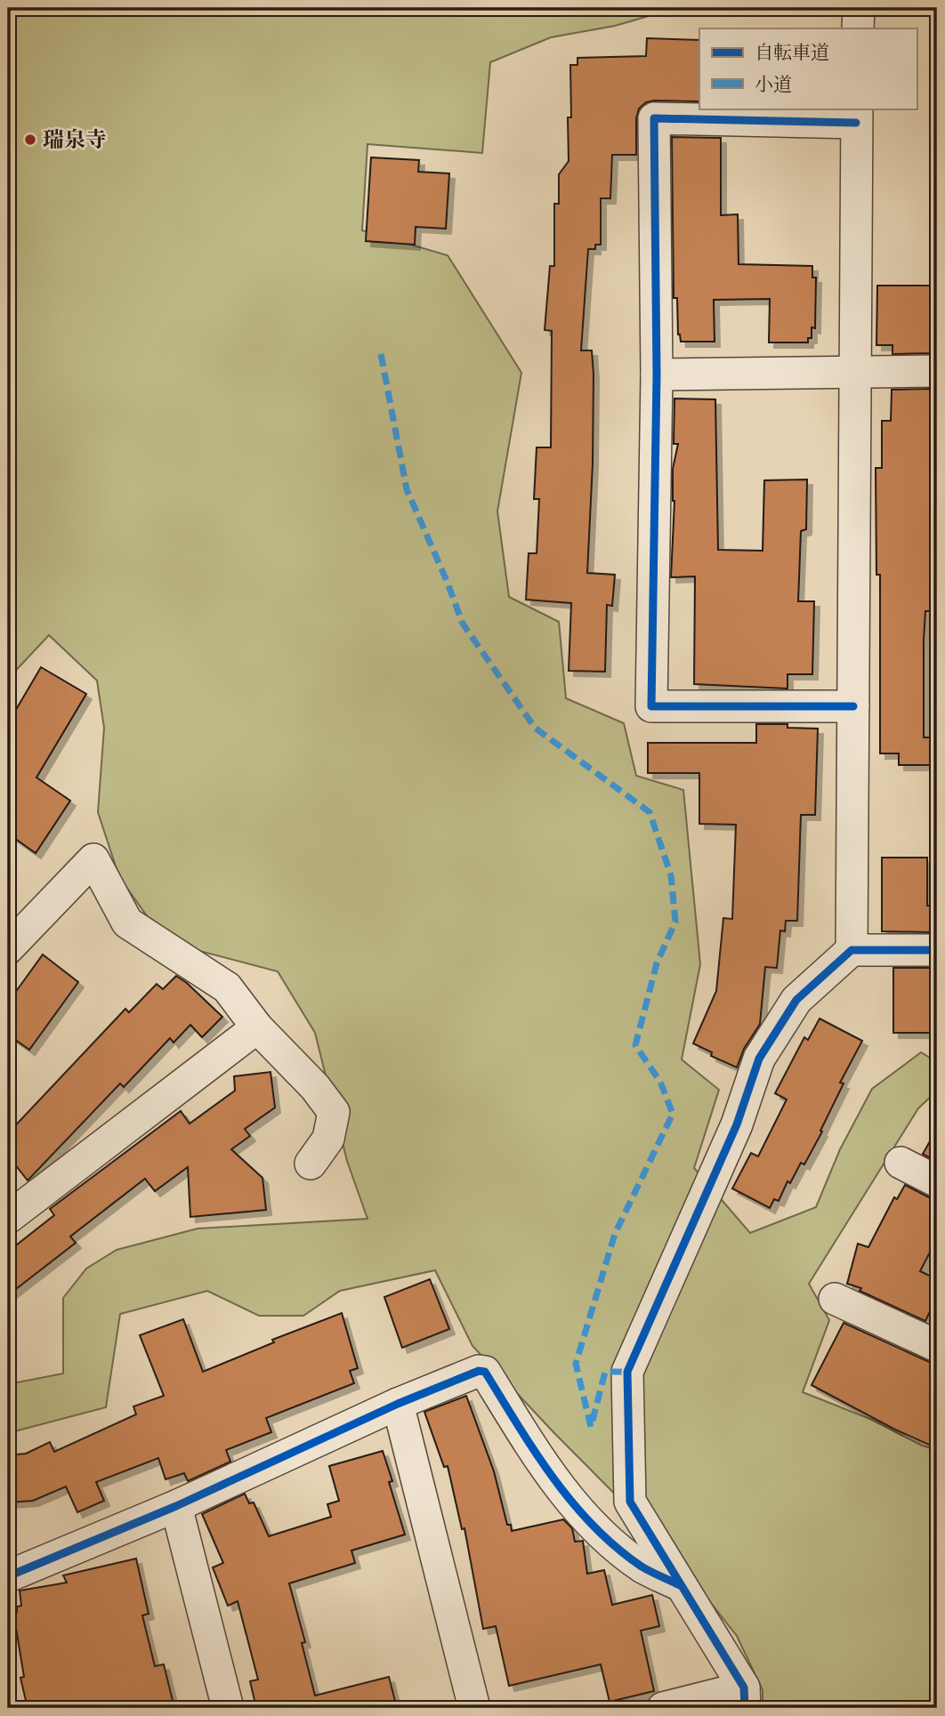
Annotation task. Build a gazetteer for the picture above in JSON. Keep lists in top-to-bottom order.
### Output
{
  "places": ["瑞泉寺"],
  "legend": ["自転車道", "小道"]
}
